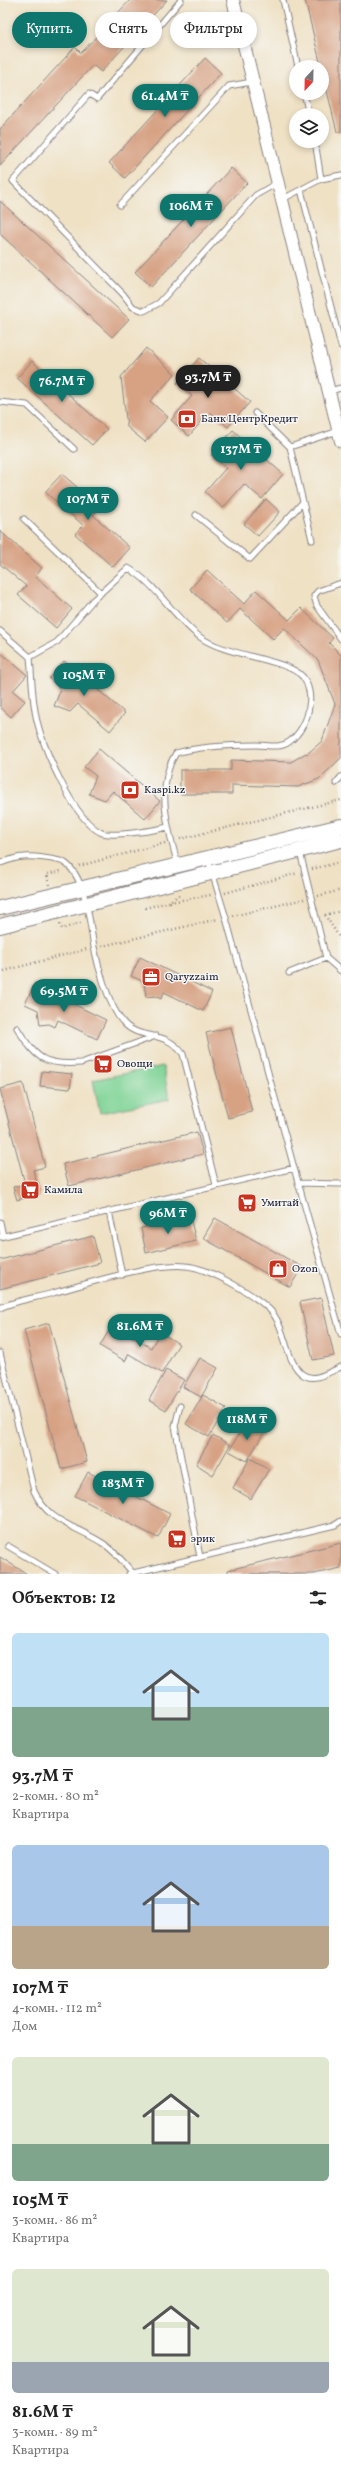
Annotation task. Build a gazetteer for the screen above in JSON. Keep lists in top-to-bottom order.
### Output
{
  "places": {
    "bank": ["Банк ЦентрКредит", "Kaspi.kz"],
    "office": ["Qaryzzaim"],
    "supermarket": [
      "Овощи",
      "Камила",
      "Умитай",
      "эрик"
    ],
    "shop": ["Ozon"]
  },
  "north": "bottom",
  "page": {
    "chip": ["Купить", "Снять", "Фильтры"],
    "price": [
      "61.4M ₸",
      "106M ₸",
      "93.7M ₸",
      "76.7M ₸",
      "137M ₸",
      "107M ₸",
      "105M ₸",
      "69.5M ₸",
      "96M ₸",
      "81.6M ₸",
      "118M ₸",
      "183M ₸"
    ],
    "heading": "Объектов: 12",
    "list": [
      {
        "name": "93.7M ₸",
        "note": "2-комн. · 80 m² · Квартира"
      },
      {
        "name": "107M ₸",
        "note": "4-комн. · 112 m² · Дом"
      },
      {
        "name": "105M ₸",
        "note": "3-комн. · 86 m² · Квартира"
      },
      {
        "name": "81.6M ₸",
        "note": "3-комн. · 89 m² · Квартира"
      }
    ]
  }
}
